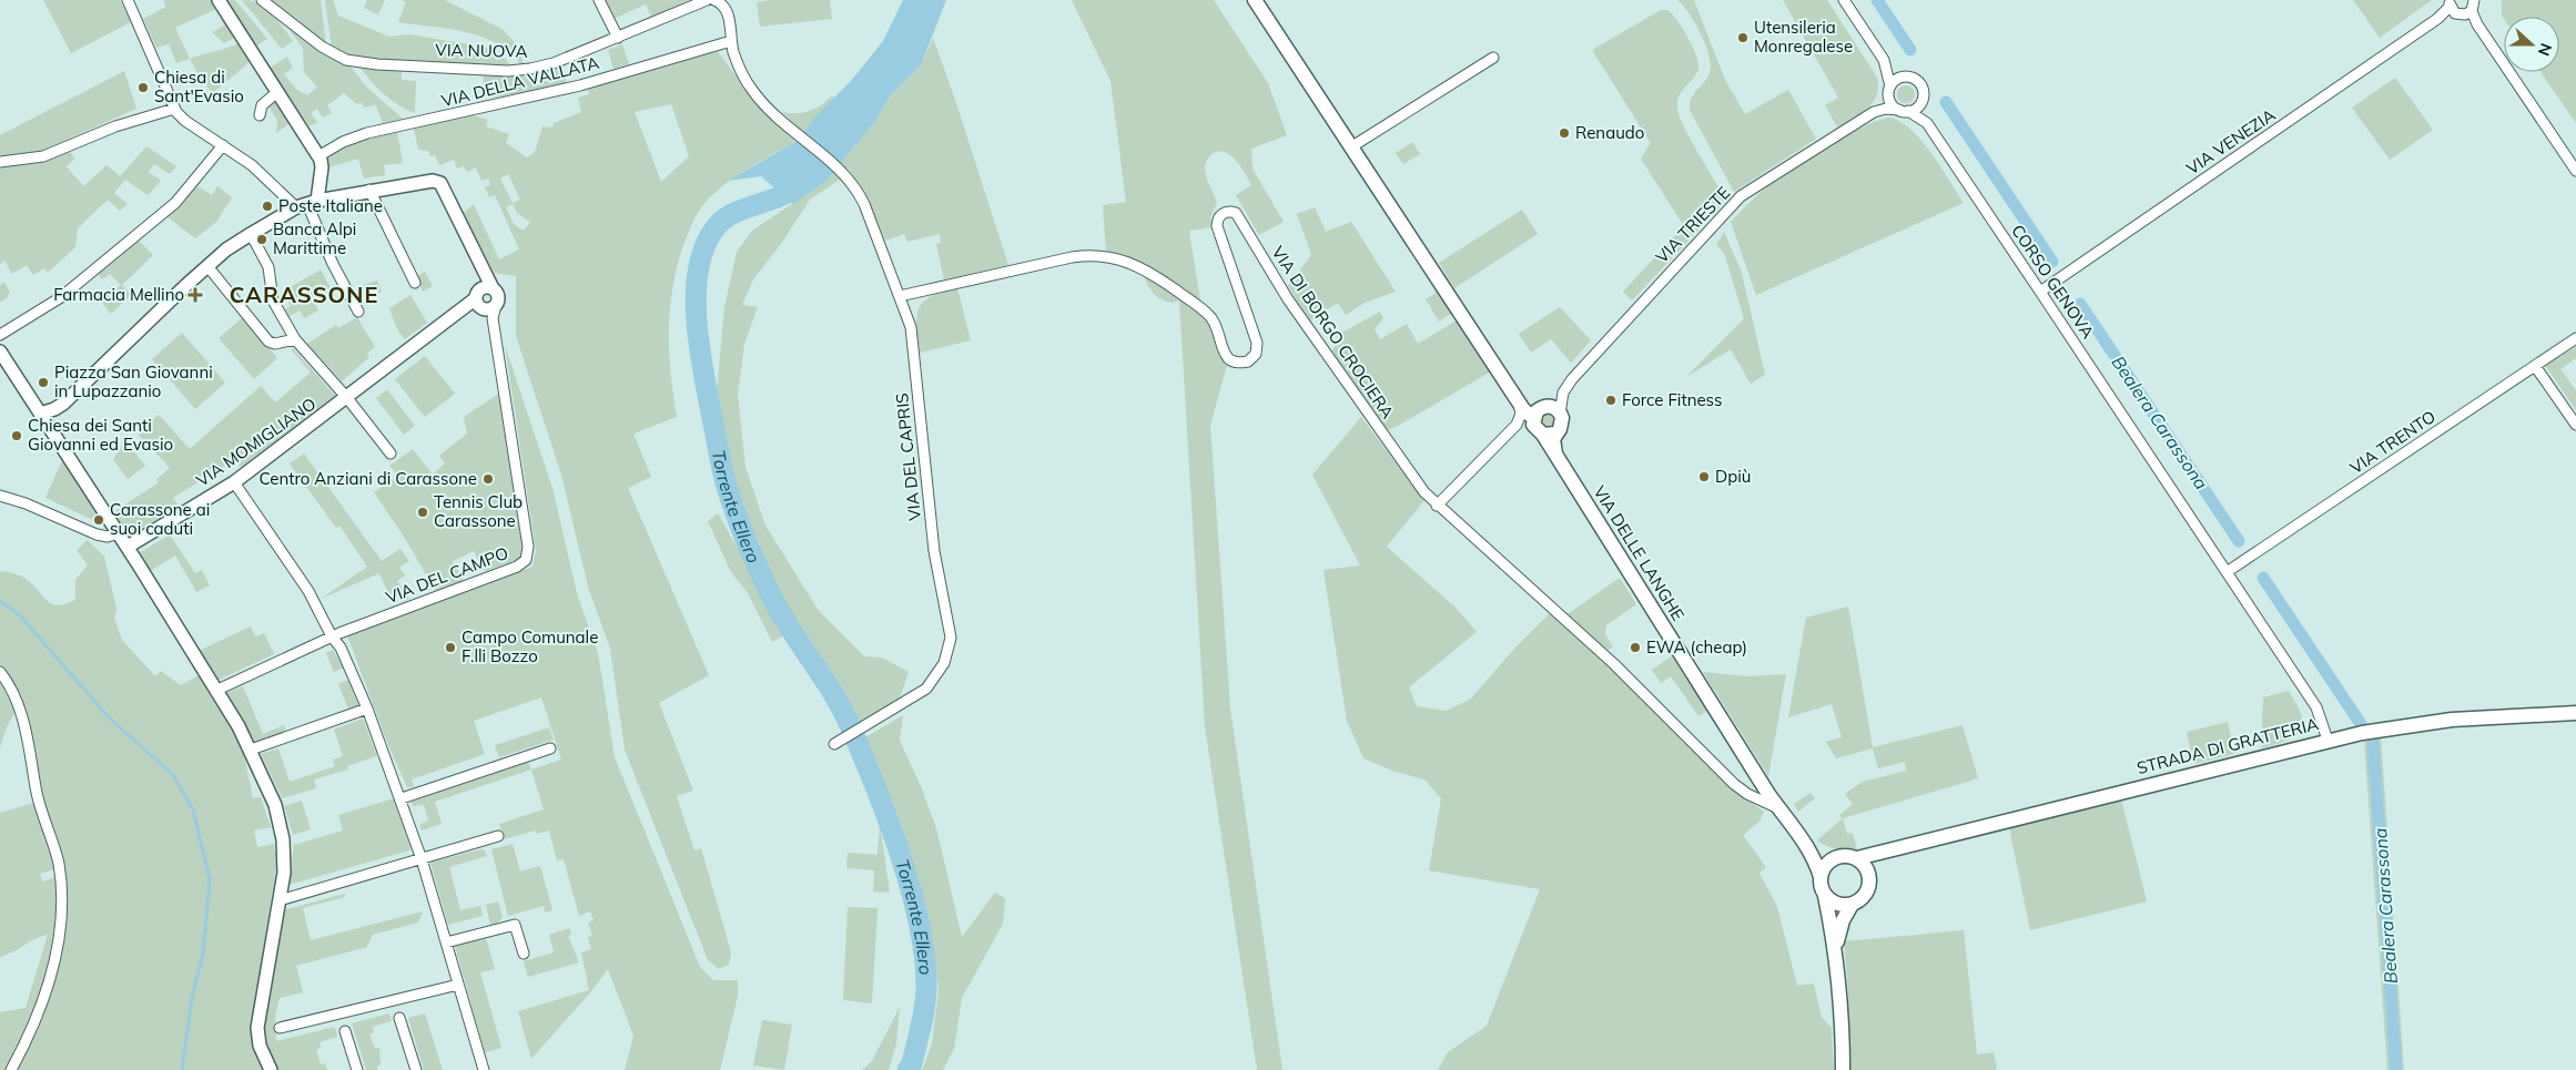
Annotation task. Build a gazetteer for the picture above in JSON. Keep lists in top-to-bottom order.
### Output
{
  "streets": {
    "main road": ["VIA DELLE LANGHE", "STRADA DI GRATTERIA"],
    "street": [
      "VIA NUOVA",
      "VIA DELLA VALLATA",
      "VIA VENEZIA",
      "VIA TRIESTE",
      "CORSO GENOVA",
      "VIA DI BORGO CROCIERA",
      "VIA MOMIGLIANO",
      "VIA TRENTO",
      "VIA DEL CAPRIS",
      "VIA DEL CAMPO"
    ]
  },
  "crossings": [
    ["VIA VENEZIA", "CORSO GENOVA"],
    ["VIA TRIESTE", "CORSO GENOVA"],
    ["VIA TRIESTE", "VIA DELLE LANGHE"],
    ["CORSO GENOVA", "VIA TRENTO"],
    ["CORSO GENOVA", "STRADA DI GRATTERIA"],
    ["VIA DI BORGO CROCIERA", "VIA DEL CAPRIS"],
    ["VIA DI BORGO CROCIERA", "VIA DELLE LANGHE"],
    ["VIA MOMIGLIANO", "VIA DEL CAMPO"],
    ["VIA DELLE LANGHE", "STRADA DI GRATTERIA"]
  ],
  "districts": ["CARASSONE"],
  "water": ["Bealera Carassona", "Torrente Ellero"],
  "places": {
    "other": [
      "Utensileria Monregalese",
      "Chiesa di Sant'Evasio",
      "Renaudo",
      "Poste Italiane",
      "Banca Alpi Marittime",
      "Piazza San Giovanni in Lupazzanio",
      "Force Fitness",
      "Chiesa dei Santi Giovanni ed Evasio",
      "Dpiù",
      "Centro Anziani di Carassone",
      "Tennis Club Carassone",
      "Carassone ai suoi caduti",
      "Campo Comunale F.lli Bozzo",
      "EWA (cheap)"
    ],
    "health": ["Farmacia Mellino"]
  },
  "north": "right"
}
